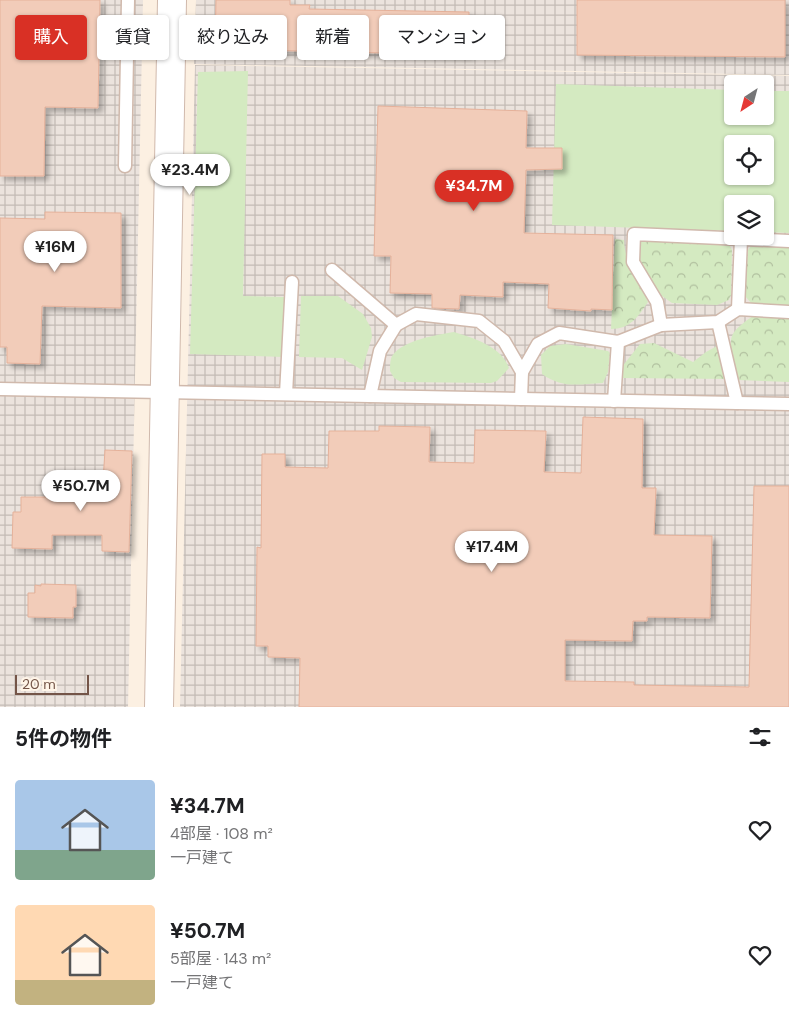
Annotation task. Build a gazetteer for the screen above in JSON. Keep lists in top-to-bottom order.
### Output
{
  "scale_bar": "20 m",
  "north": "bottom left",
  "page": {
    "chip": [
      "購入",
      "賃貸",
      "絞り込み",
      "新着",
      "マンション"
    ],
    "price": [
      "¥23.4M",
      "¥34.7M",
      "¥16M",
      "¥50.7M",
      "¥17.4M"
    ],
    "scale": "20 m",
    "heading": "5件の物件",
    "list": [
      {
        "name": "¥34.7M",
        "note": "4部屋 · 108 m² · 一戸建て"
      },
      {
        "name": "¥50.7M",
        "note": "5部屋 · 143 m² · 一戸建て"
      }
    ]
  }
}
